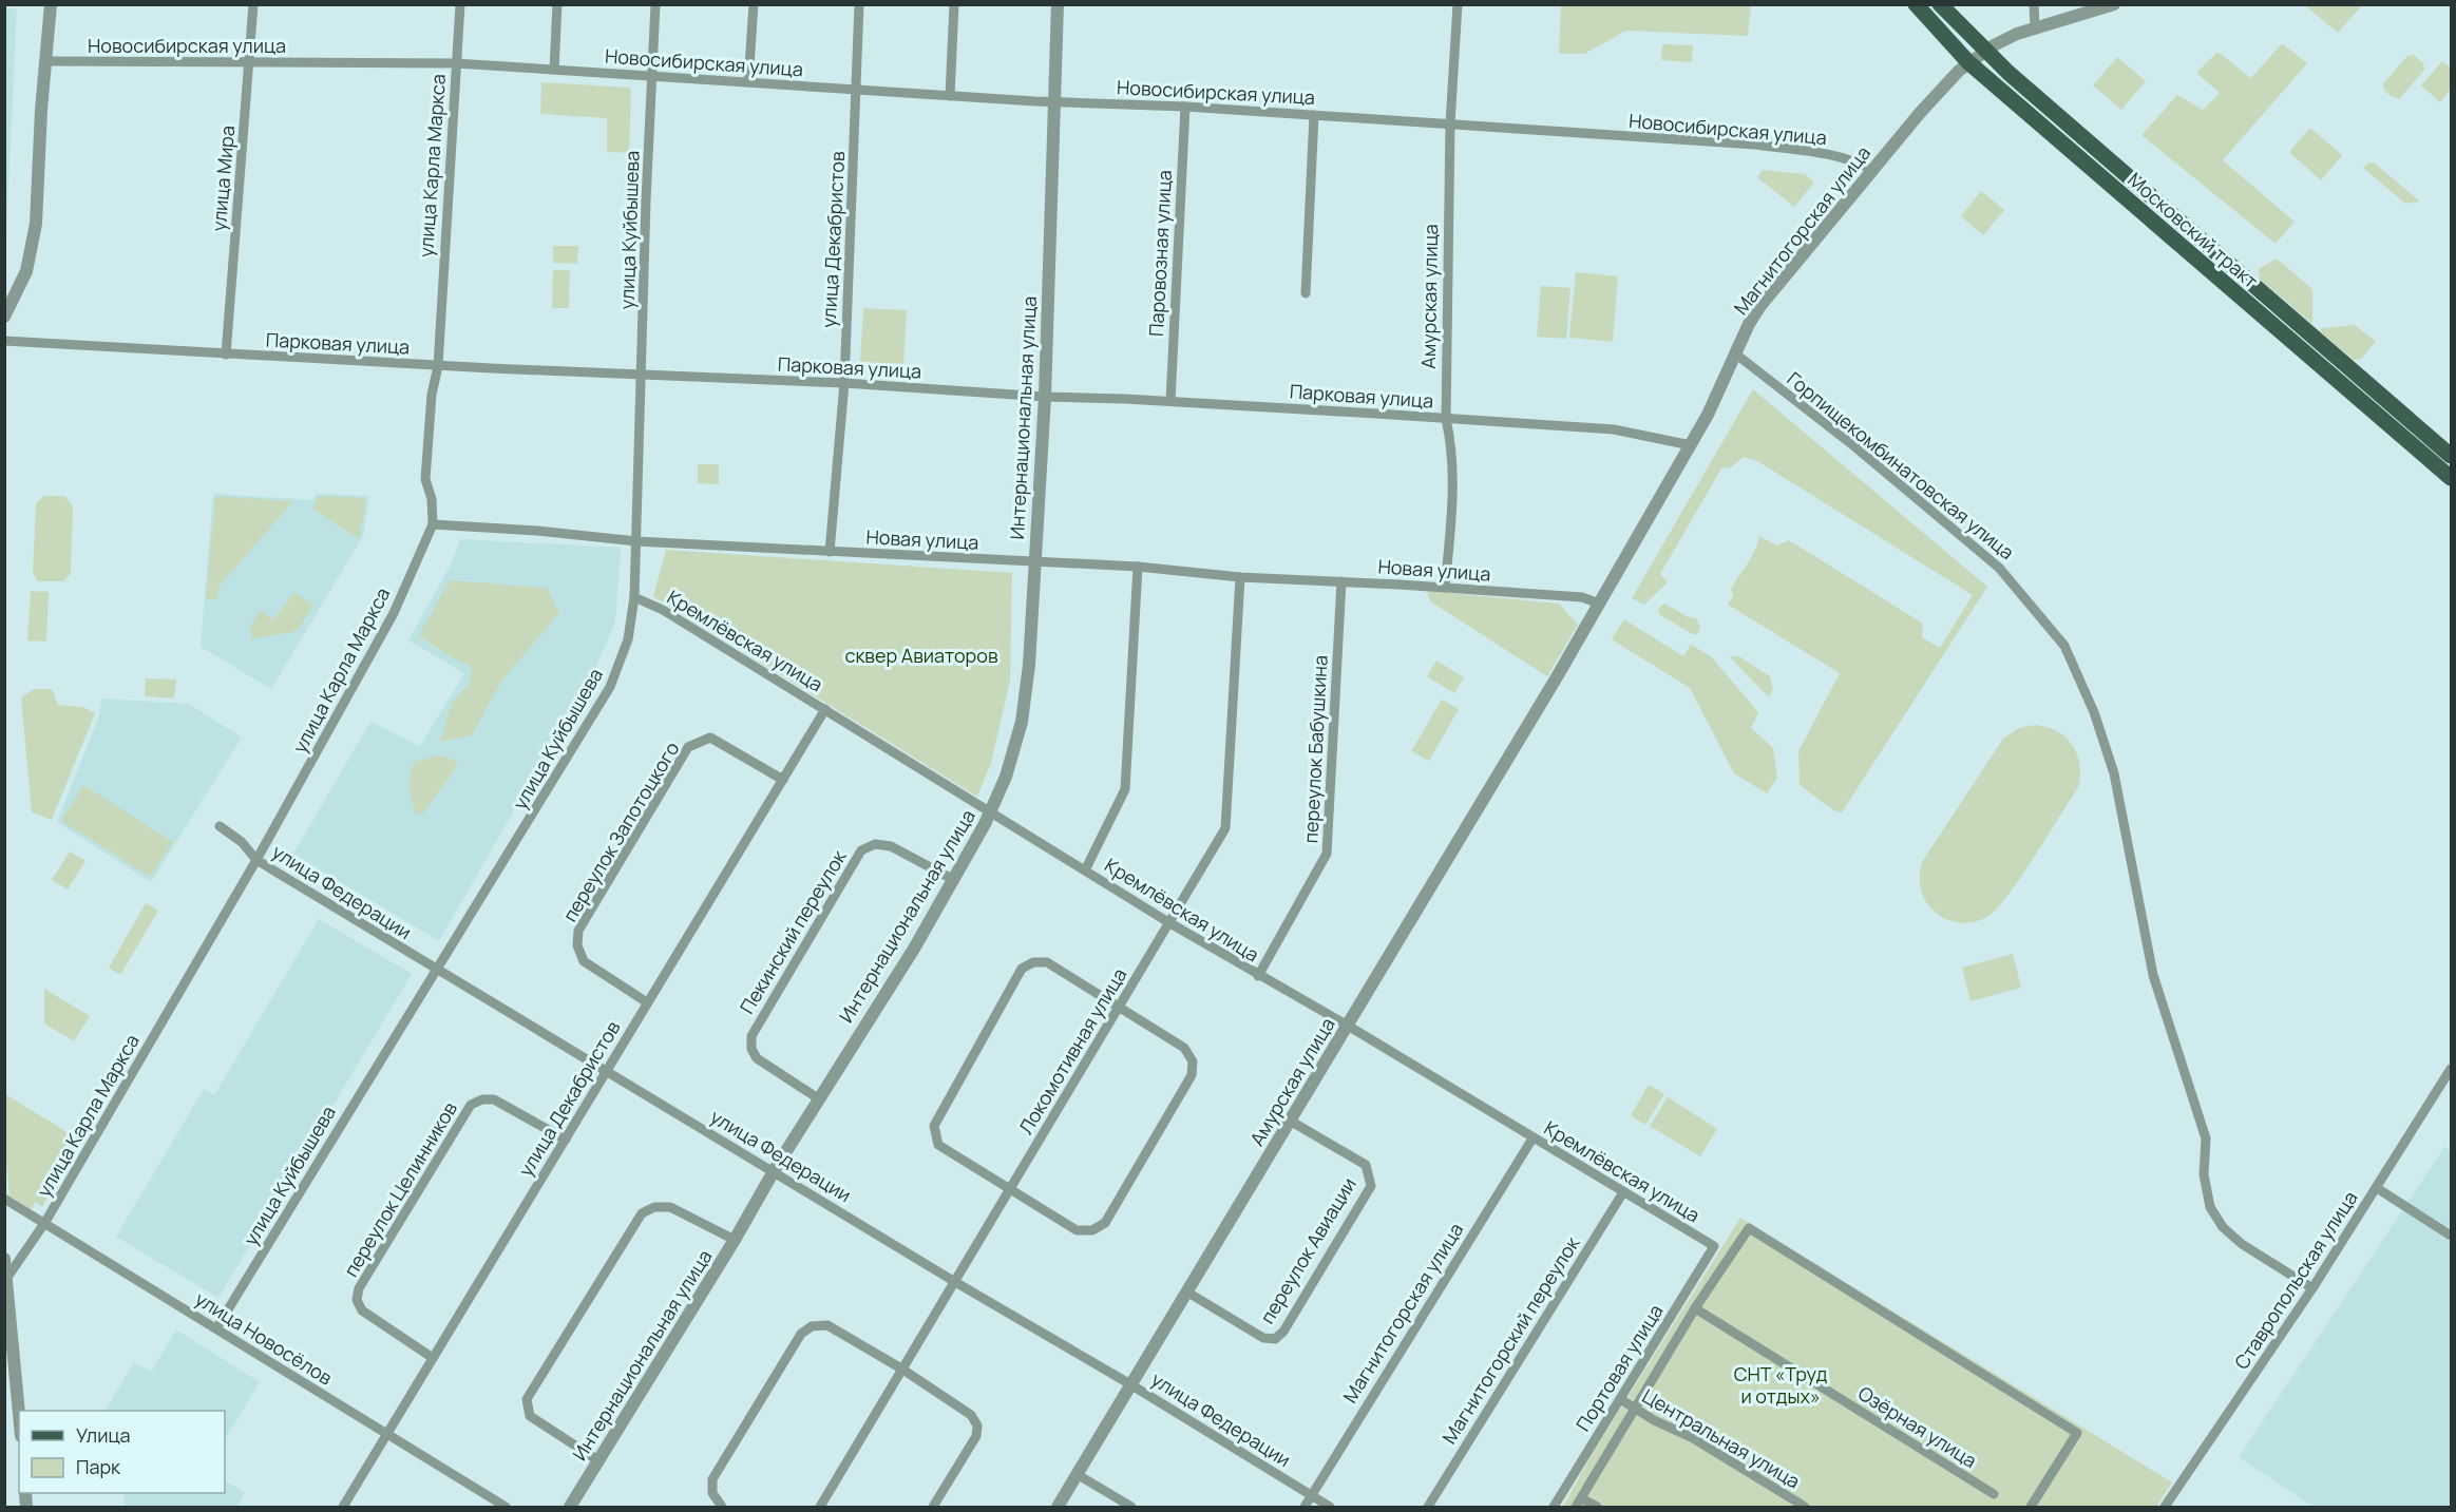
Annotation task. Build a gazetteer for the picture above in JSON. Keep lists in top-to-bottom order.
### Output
{
  "streets": {
    "main road": ["Московский тракт"],
    "street": [
      "Новосибирская улица",
      "улица Карла Маркса",
      "улица Мира",
      "улица Куйбышева",
      "Магнитогорская улица",
      "улица Декабристов",
      "Паровозная улица",
      "Амурская улица",
      "Парковая улица",
      "Интернациональная улица",
      "Горпищекомбинатовская улица",
      "Новая улица",
      "Кремлёвская улица",
      "переулок Бабушкина",
      "переулок Запотоцкого",
      "улица Федерации",
      "Пекинский переулок",
      "Локомотивная улица",
      "переулок Целинников",
      "переулок Авиации",
      "Ставропольская улица",
      "улица Новосёлов",
      "Магнитогорский переулок",
      "Портовая улица",
      "Озёрная улица",
      "Центральная улица"
    ]
  },
  "crossings": [
    ["Новосибирская улица", "улица Карла Маркса"],
    ["Новосибирская улица", "улица Мира"],
    ["Новосибирская улица", "улица Куйбышева"],
    ["Новосибирская улица", "Магнитогорская улица"],
    ["Новосибирская улица", "улица Декабристов"],
    ["Новосибирская улица", "Паровозная улица"],
    ["Новосибирская улица", "Амурская улица"],
    ["Новосибирская улица", "Интернациональная улица"],
    ["улица Карла Маркса", "Парковая улица"],
    ["улица Карла Маркса", "Новая улица"],
    ["улица Карла Маркса", "улица Федерации"],
    ["улица Карла Маркса", "улица Новосёлов"],
    ["улица Мира", "Парковая улица"],
    ["улица Куйбышева", "Парковая улица"],
    ["улица Куйбышева", "Новая улица"],
    ["улица Куйбышева", "Кремлёвская улица"],
    ["улица Куйбышева", "улица Федерации"],
    ["улица Куйбышева", "улица Новосёлов"],
    ["Магнитогорская улица", "Московский тракт"],
    ["Магнитогорская улица", "Амурская улица"],
    ["Магнитогорская улица", "Парковая улица"],
    ["Магнитогорская улица", "Горпищекомбинатовская улица"],
    ["Магнитогорская улица", "Новая улица"],
    ["Магнитогорская улица", "Кремлёвская улица"],
    ["Магнитогорская улица", "улица Федерации"],
    ["улица Декабристов", "Парковая улица"],
    ["улица Декабристов", "Новая улица"],
    ["улица Декабристов", "Кремлёвская улица"],
    ["улица Декабристов", "переулок Запотоцкого"],
    ["улица Декабристов", "улица Федерации"],
    ["улица Декабристов", "переулок Целинников"],
    ["улица Декабристов", "улица Новосёлов"],
    ["Паровозная улица", "Парковая улица"],
    ["Амурская улица", "Парковая улица"],
    ["Амурская улица", "Новая улица"],
    ["Амурская улица", "Кремлёвская улица"],
    ["Амурская улица", "улица Федерации"],
    ["Амурская улица", "переулок Авиации"],
    ["Парковая улица", "Интернациональная улица"],
    ["Интернациональная улица", "Новая улица"],
    ["Интернациональная улица", "Кремлёвская улица"],
    ["Интернациональная улица", "улица Федерации"],
    ["Интернациональная улица", "Пекинский переулок"],
    ["Горпищекомбинатовская улица", "Ставропольская улица"],
    ["Новая улица", "переулок Бабушкина"],
    ["Новая улица", "Локомотивная улица"],
    ["Кремлёвская улица", "переулок Бабушкина"],
    ["Кремлёвская улица", "Локомотивная улица"],
    ["Кремлёвская улица", "Магнитогорский переулок"],
    ["Кремлёвская улица", "Портовая улица"],
    ["улица Федерации", "Локомотивная улица"],
    ["Портовая улица", "Центральная улица"]
  ],
  "parks": ["сквер Авиаторов", "СНТ «Труд и отдых»"],
  "legend": ["Улица", "Парк"]
}
